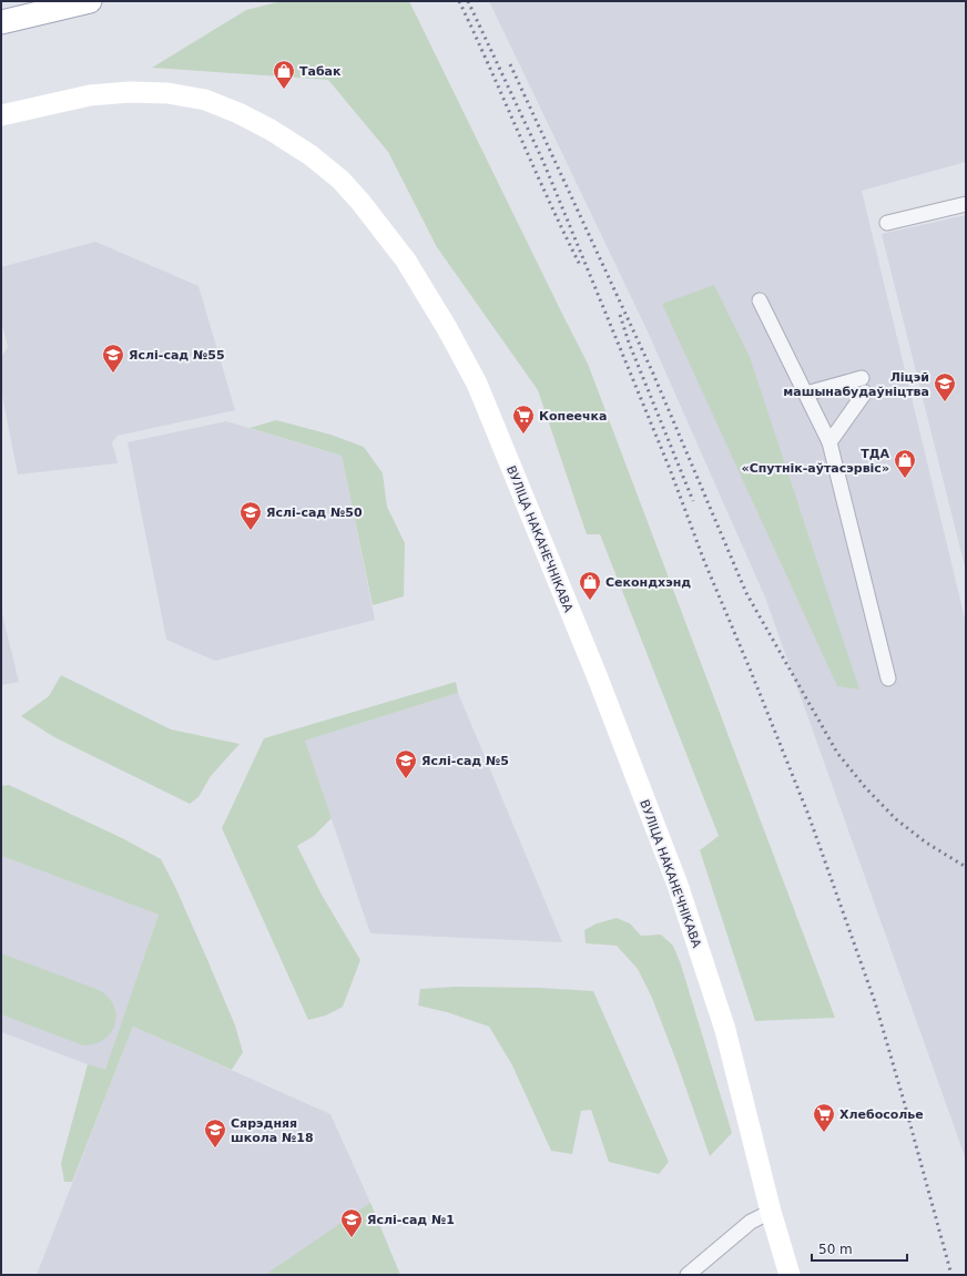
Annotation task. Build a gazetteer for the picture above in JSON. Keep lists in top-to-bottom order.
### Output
{
  "streets": {
    "main road": ["ВУЛІЦА НАКАНЕЧНІКАВА"]
  },
  "places": {
    "shop": ["Табак", "ТДА «Спутнік-аўтасэрвіс»", "Секондхэнд"],
    "school or university": [
      "Яслі-сад №55",
      "Ліцэй машынабудаўніцтва",
      "Яслі-сад №50",
      "Яслі-сад №5",
      "Сярэдняя школа №18",
      "Яслі-сад №1"
    ],
    "supermarket": ["Копеечка", "Хлебосолье"]
  },
  "scale_bar": "50 m"
}
